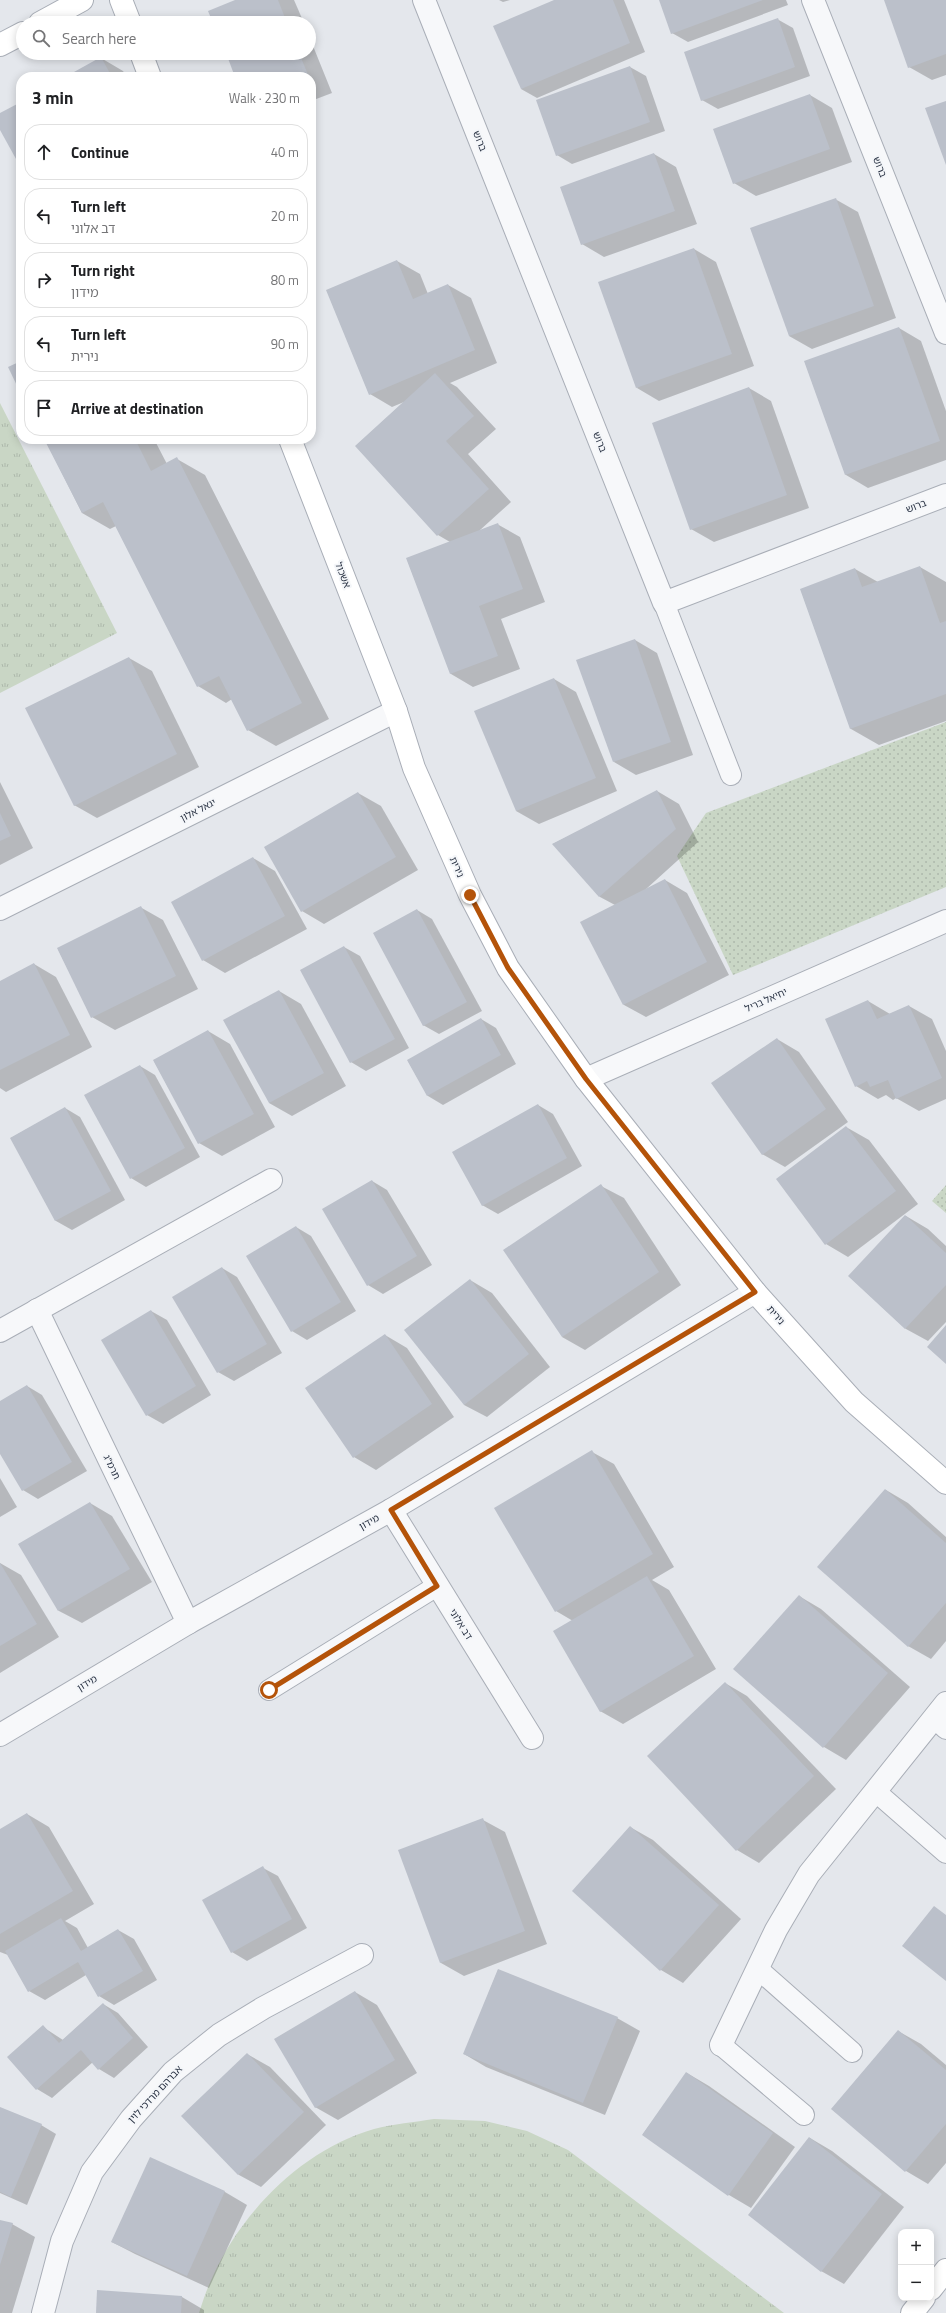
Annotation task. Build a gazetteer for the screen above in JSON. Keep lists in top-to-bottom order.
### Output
{
  "streets": {
    "street": [
      "ברוש",
      "אשכול",
      "יגאל אלון",
      "נירית",
      "יחיאל בריל",
      "תרמ\"ג",
      "מידון",
      "דב אלוני",
      "אברהם מרדכי לוין"
    ]
  },
  "crossings": [
    ["אשכול", "יגאל אלון"],
    ["אשכול", "נירית"],
    ["יגאל אלון", "נירית"],
    ["נירית", "יחיאל בריל"],
    ["נירית", "מידון"],
    ["תרמ\"ג", "מידון"],
    ["מידון", "דב אלוני"]
  ],
  "page": {
    "search": "Search here",
    "heading": ["3 min", "Walk · 230 m"],
    "list": [
      ["Continue", "40 m"],
      ["Turn left", "דב אלוני", "20 m"],
      ["Turn right", "מידון", "80 m"],
      ["Turn left", "נירית", "90 m"],
      "Arrive at destination"
    ],
    "map_buttons": ["+", "−"]
  }
}
